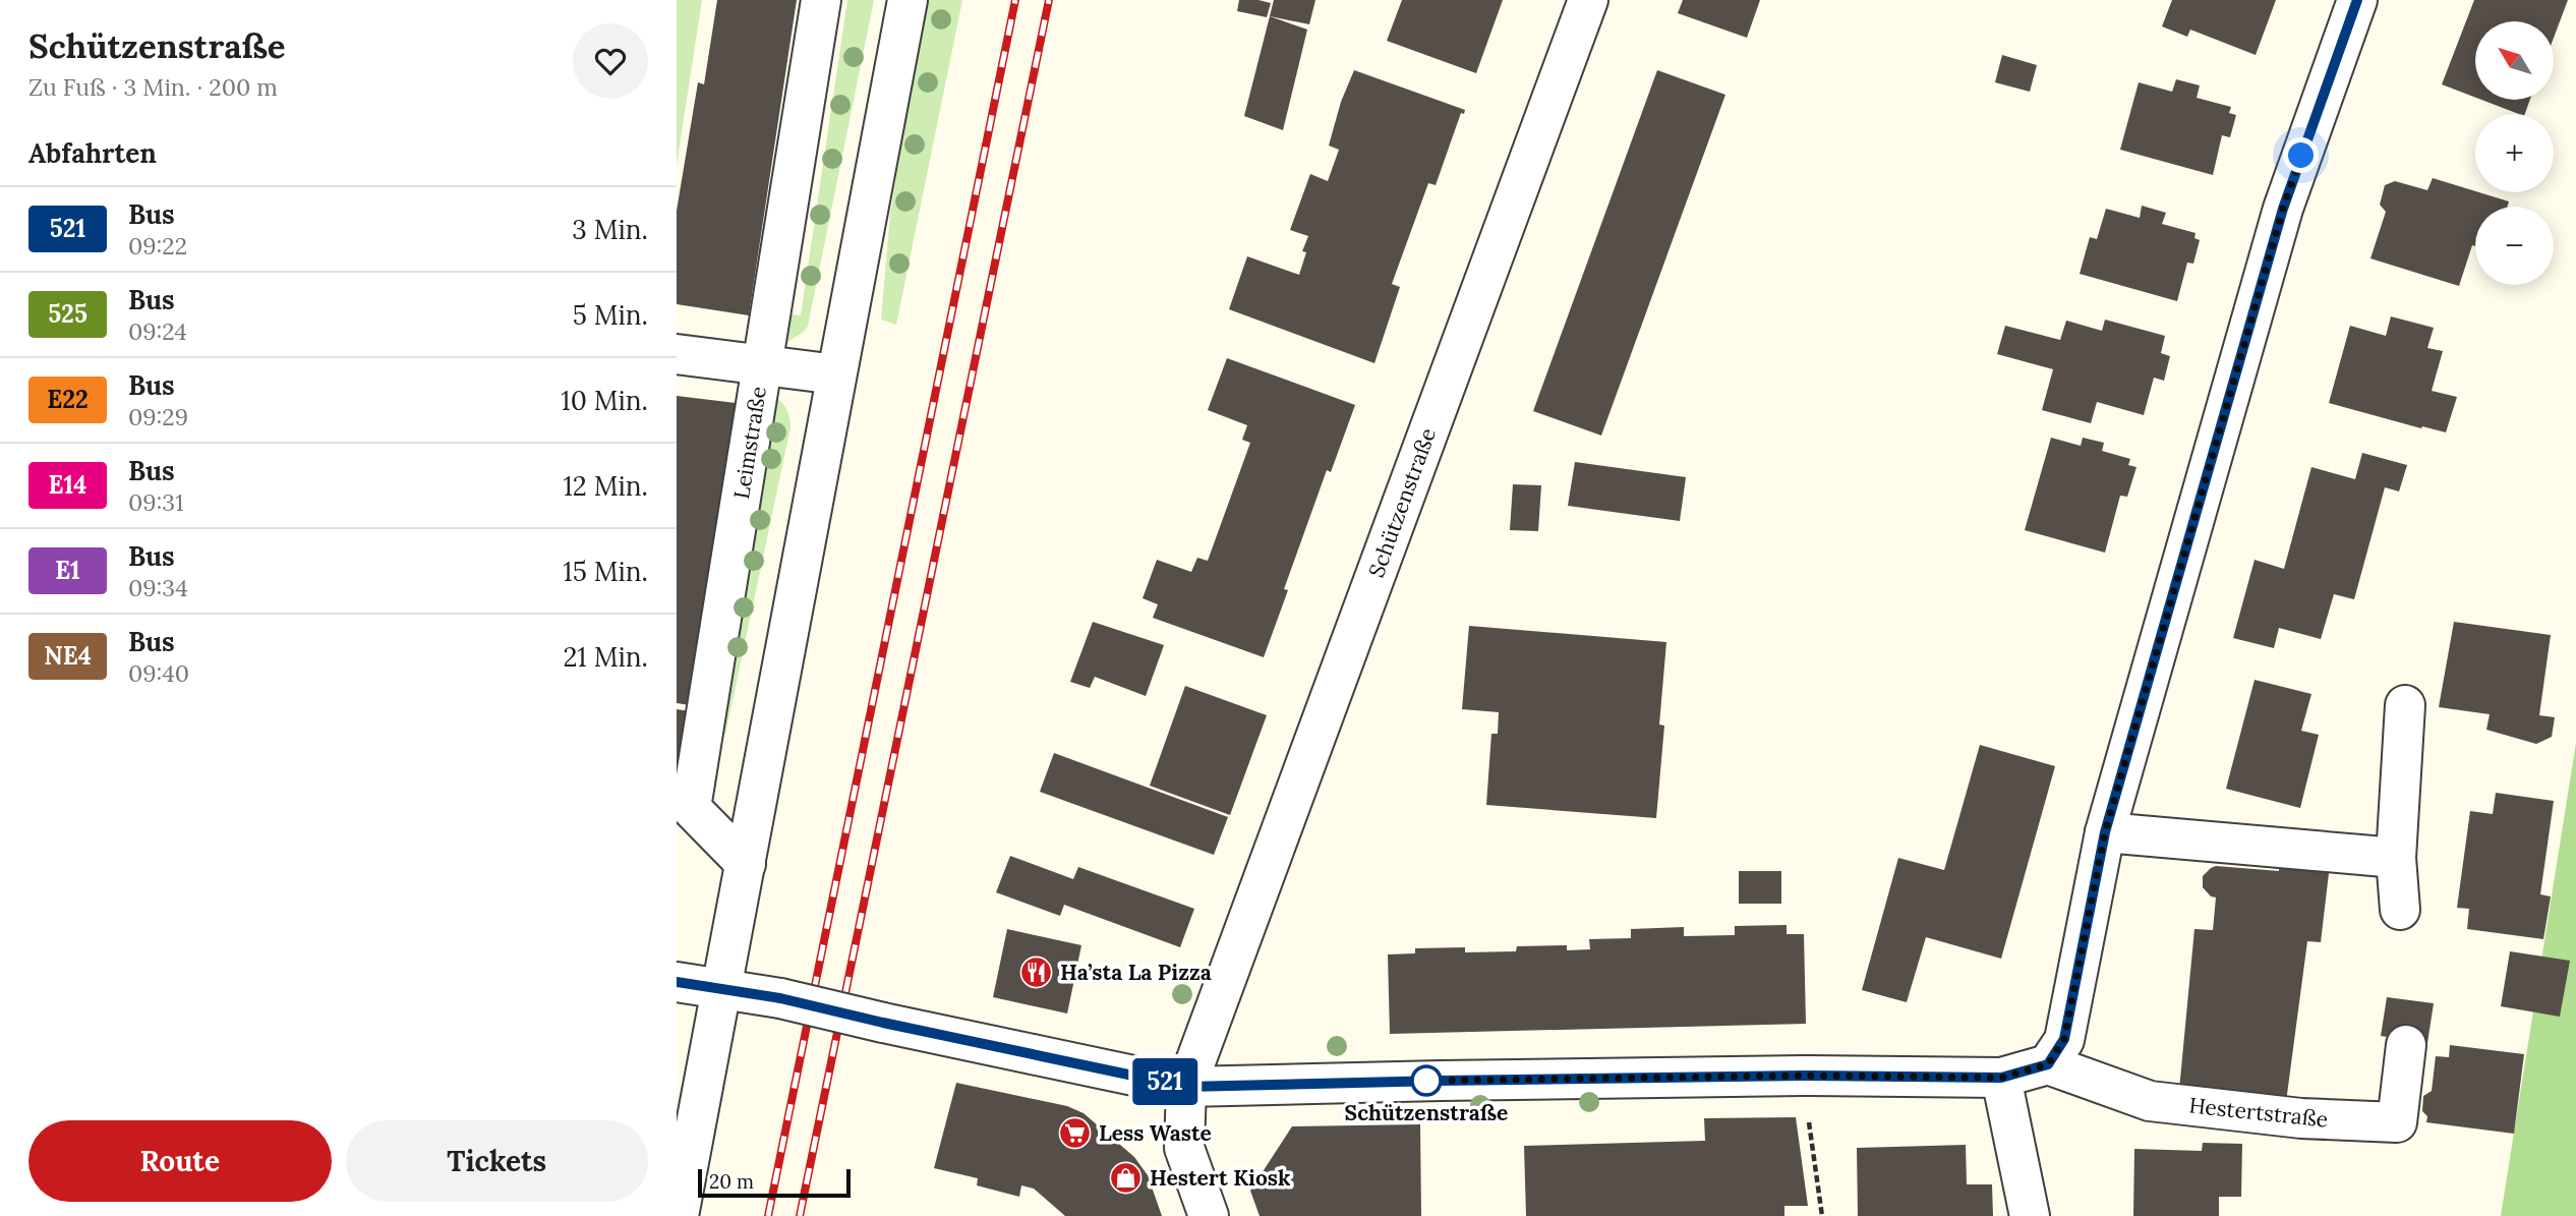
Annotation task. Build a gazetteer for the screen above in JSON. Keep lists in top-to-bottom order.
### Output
{
  "streets": {
    "street": ["Leimstraße", "Schützenstraße", "Hestertstraße"]
  },
  "places": {
    "restaurant": ["Ha’sta La Pizza"],
    "other": ["Schützenstraße"],
    "supermarket": ["Less Waste"],
    "shop": ["Hestert Kiosk"]
  },
  "lines": ["bus line 521"],
  "scale_bar": "20 m",
  "north": "top left",
  "page": {
    "heading": [
      ["Schützenstraße", "Zu Fuß · 3 Min. · 200 m"],
      "Abfahrten"
    ],
    "on_map": "521",
    "map_buttons": ["+", "−"],
    "list": [
      {
        "mark": "521",
        "name": "Bus",
        "note": "09:22",
        "value": "3 Min."
      },
      {
        "mark": "525",
        "name": "Bus",
        "note": "09:24",
        "value": "5 Min."
      },
      {
        "mark": "E22",
        "name": "Bus",
        "note": "09:29",
        "value": "10 Min."
      },
      {
        "mark": "E14",
        "name": "Bus",
        "note": "09:31",
        "value": "12 Min."
      },
      {
        "mark": "E1",
        "name": "Bus",
        "note": "09:34",
        "value": "15 Min."
      },
      {
        "mark": "NE4",
        "name": "Bus",
        "note": "09:40",
        "value": "21 Min."
      }
    ],
    "buttons": ["Route", "Tickets"],
    "scale": "20 m"
  }
}
